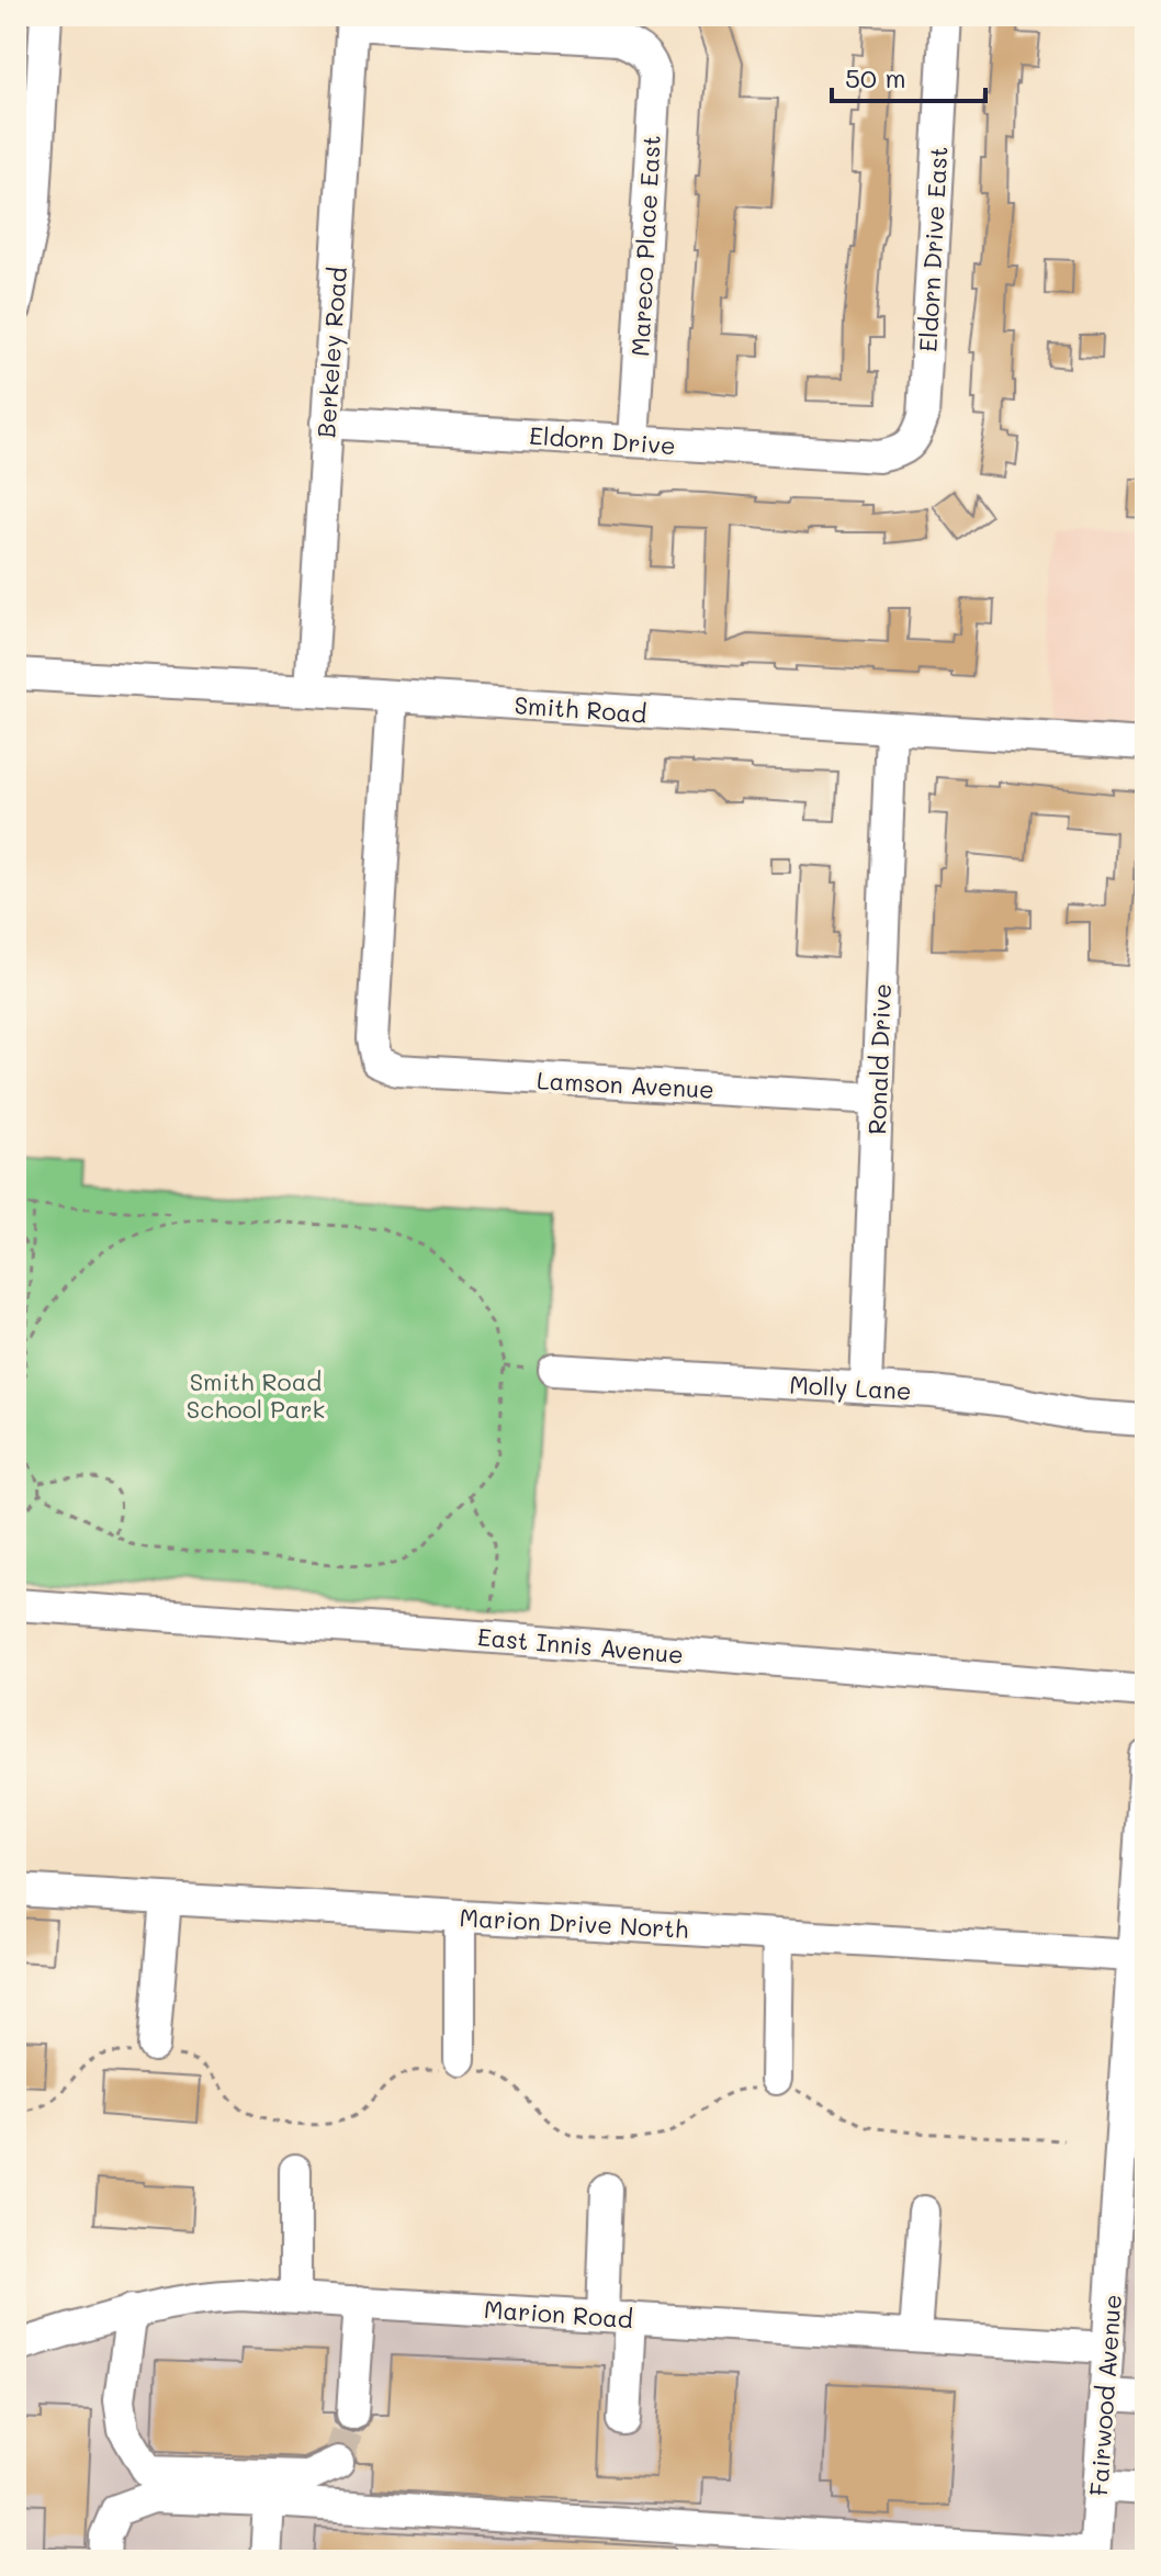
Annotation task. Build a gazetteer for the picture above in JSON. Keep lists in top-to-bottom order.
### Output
{
  "streets": {
    "street": [
      "Mareco Place East",
      "Eldorn Drive East",
      "Berkeley Road",
      "Eldorn Drive",
      "Smith Road",
      "Ronald Drive",
      "Lamson Avenue",
      "Molly Lane",
      "East Innis Avenue",
      "Marion Drive North",
      "Marion Road",
      "Fairwood Avenue"
    ]
  },
  "crossings": [
    ["Mareco Place East", "Berkeley Road"],
    ["Mareco Place East", "Eldorn Drive"],
    ["Eldorn Drive East", "Eldorn Drive"],
    ["Berkeley Road", "Eldorn Drive"],
    ["Berkeley Road", "Smith Road"],
    ["Smith Road", "Ronald Drive"],
    ["Smith Road", "Lamson Avenue"],
    ["Ronald Drive", "Lamson Avenue"],
    ["Ronald Drive", "Molly Lane"],
    ["Marion Drive North", "Fairwood Avenue"],
    ["Marion Road", "Fairwood Avenue"]
  ],
  "parks": ["Smith Road School Park"],
  "scale_bar": "50 m"
}
